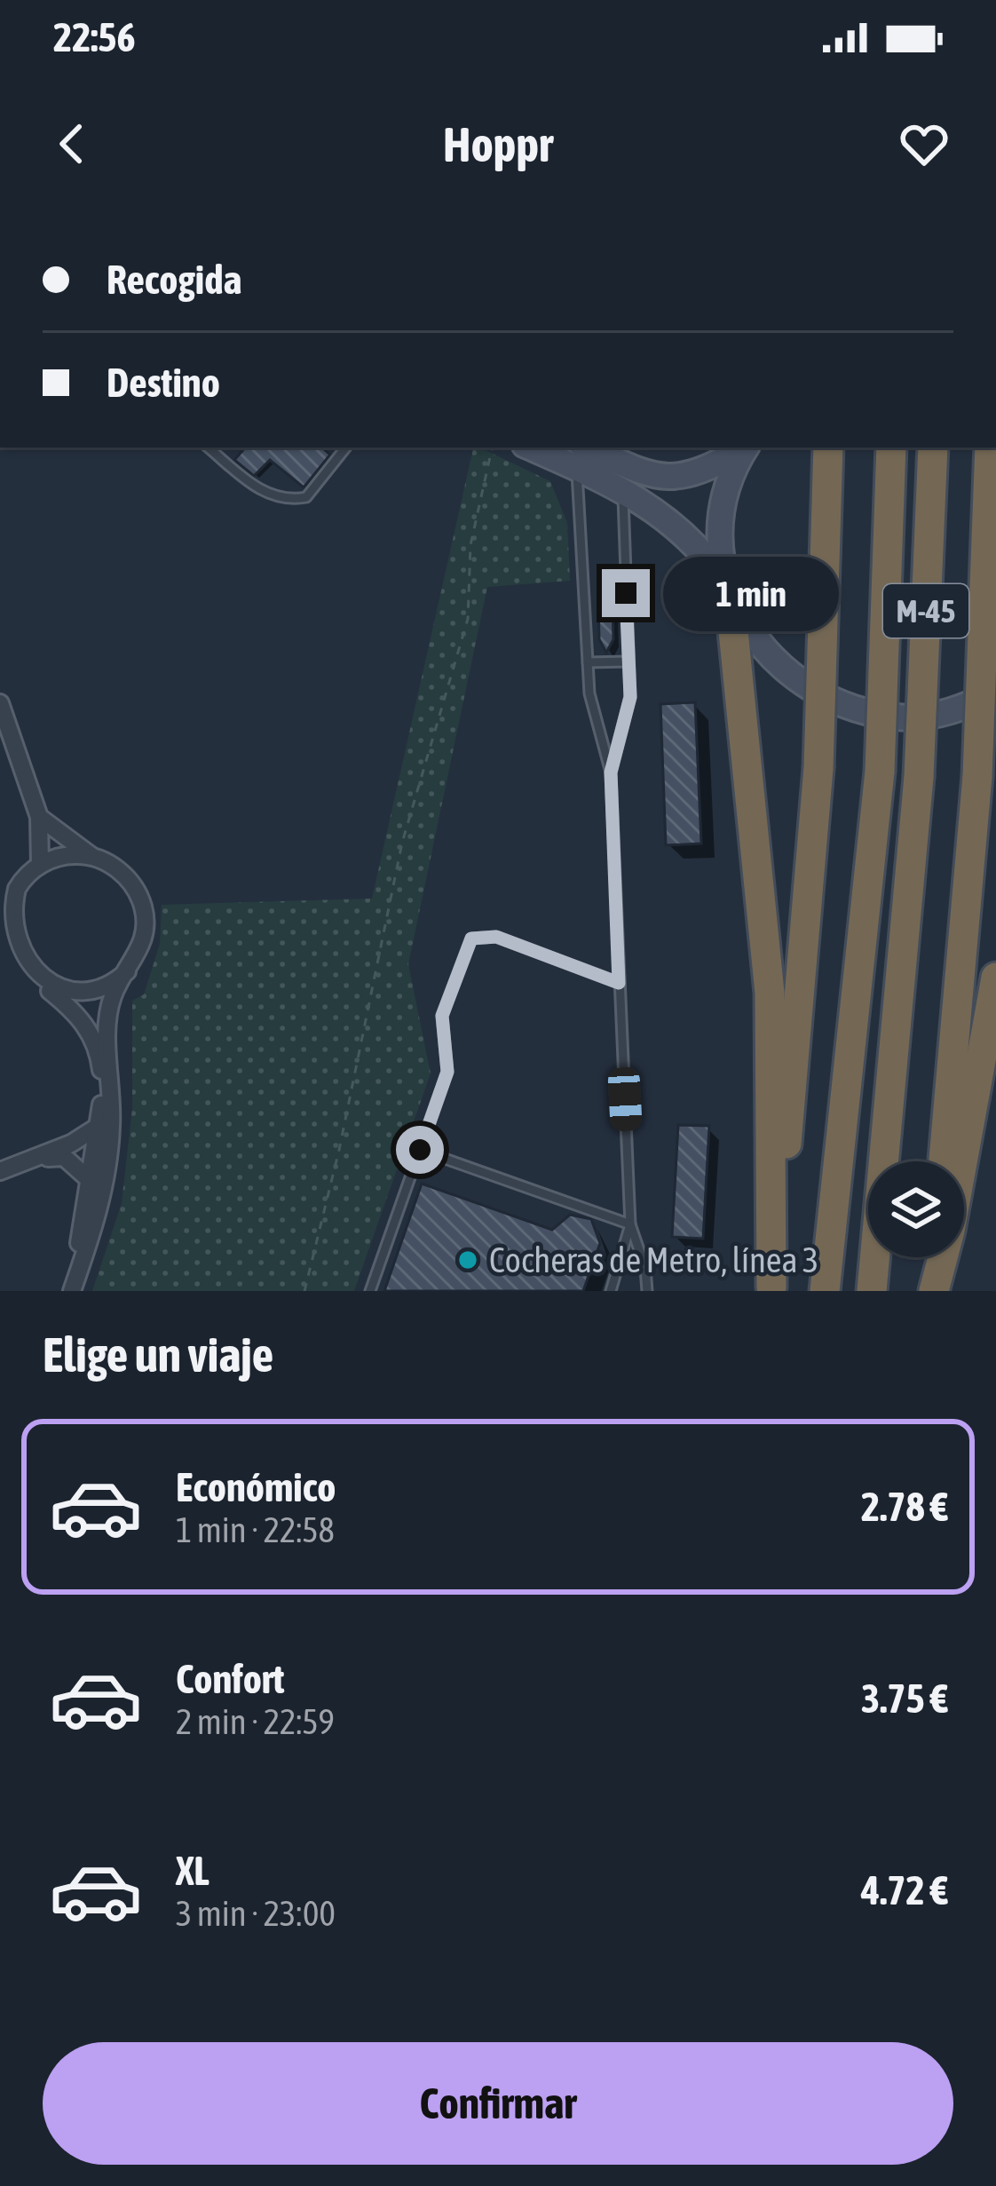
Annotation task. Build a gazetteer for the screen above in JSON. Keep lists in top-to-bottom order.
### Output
{
  "streets": {
    "highway": ["M-45"]
  },
  "places": ["Cocheras de Metro, línea 3"],
  "page": {
    "status": "22:56",
    "header": "Hoppr",
    "banner": ["Recogida", "Destino"],
    "bubble": "1 min",
    "heading": "Elige un viaje",
    "list": [
      {
        "name": "Económico",
        "note": "1 min · 22:58",
        "value": "2.78 €"
      },
      {
        "name": "Confort",
        "note": "2 min · 22:59",
        "value": "3.75 €"
      },
      {
        "name": "XL",
        "note": "3 min · 23:00",
        "value": "4.72 €"
      }
    ],
    "buttons": "Confirmar"
  }
}
